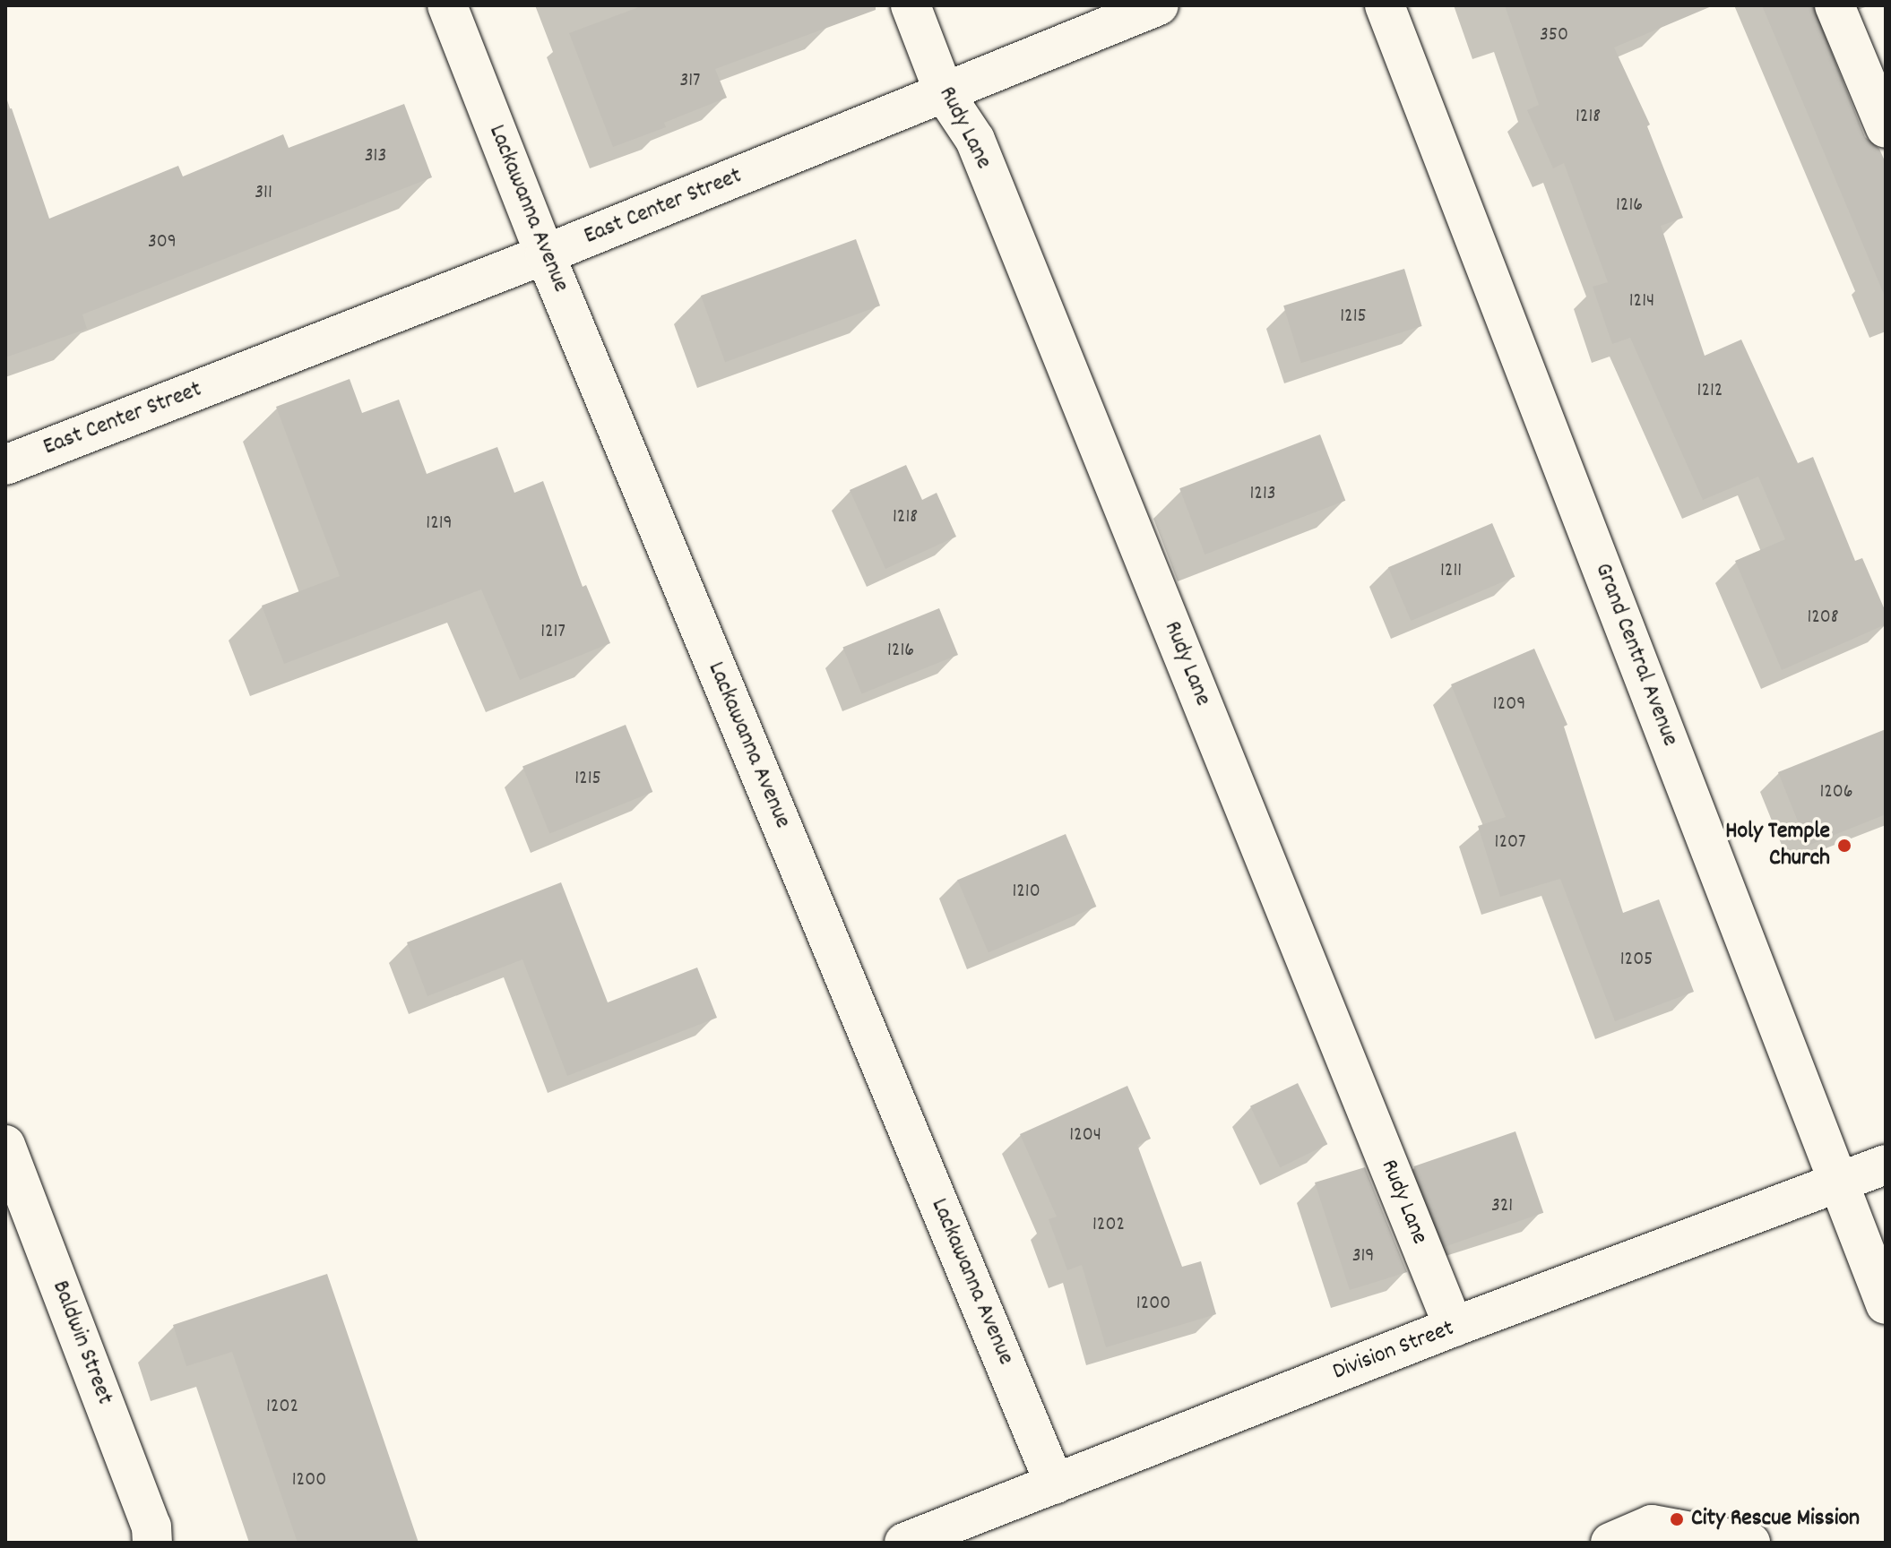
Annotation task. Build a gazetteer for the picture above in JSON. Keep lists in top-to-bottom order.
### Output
{
  "streets": {
    "street": [
      "Rudy Lane",
      "East Center Street",
      "Lackawanna Avenue",
      "Grand Central Avenue",
      "Baldwin Street",
      "Division Street"
    ]
  },
  "crossings": [
    ["Rudy Lane", "East Center Street"],
    ["Rudy Lane", "Division Street"],
    ["East Center Street", "Lackawanna Avenue"],
    ["Lackawanna Avenue", "Division Street"],
    ["Grand Central Avenue", "Division Street"]
  ],
  "places": ["Holy Temple Church", "City Rescue Mission"],
  "house_numbers": [
    "350",
    "317",
    "1218",
    "313",
    "311",
    "1216",
    "309",
    "1214",
    "1215",
    "1212",
    "1213",
    "1218",
    "1219",
    "1211",
    "1208",
    "1217",
    "1216",
    "1209",
    "1215",
    "1206",
    "1207",
    "1210",
    "1205",
    "1204",
    "321",
    "1202",
    "319",
    "1200",
    "1202",
    "1200"
  ]
}
